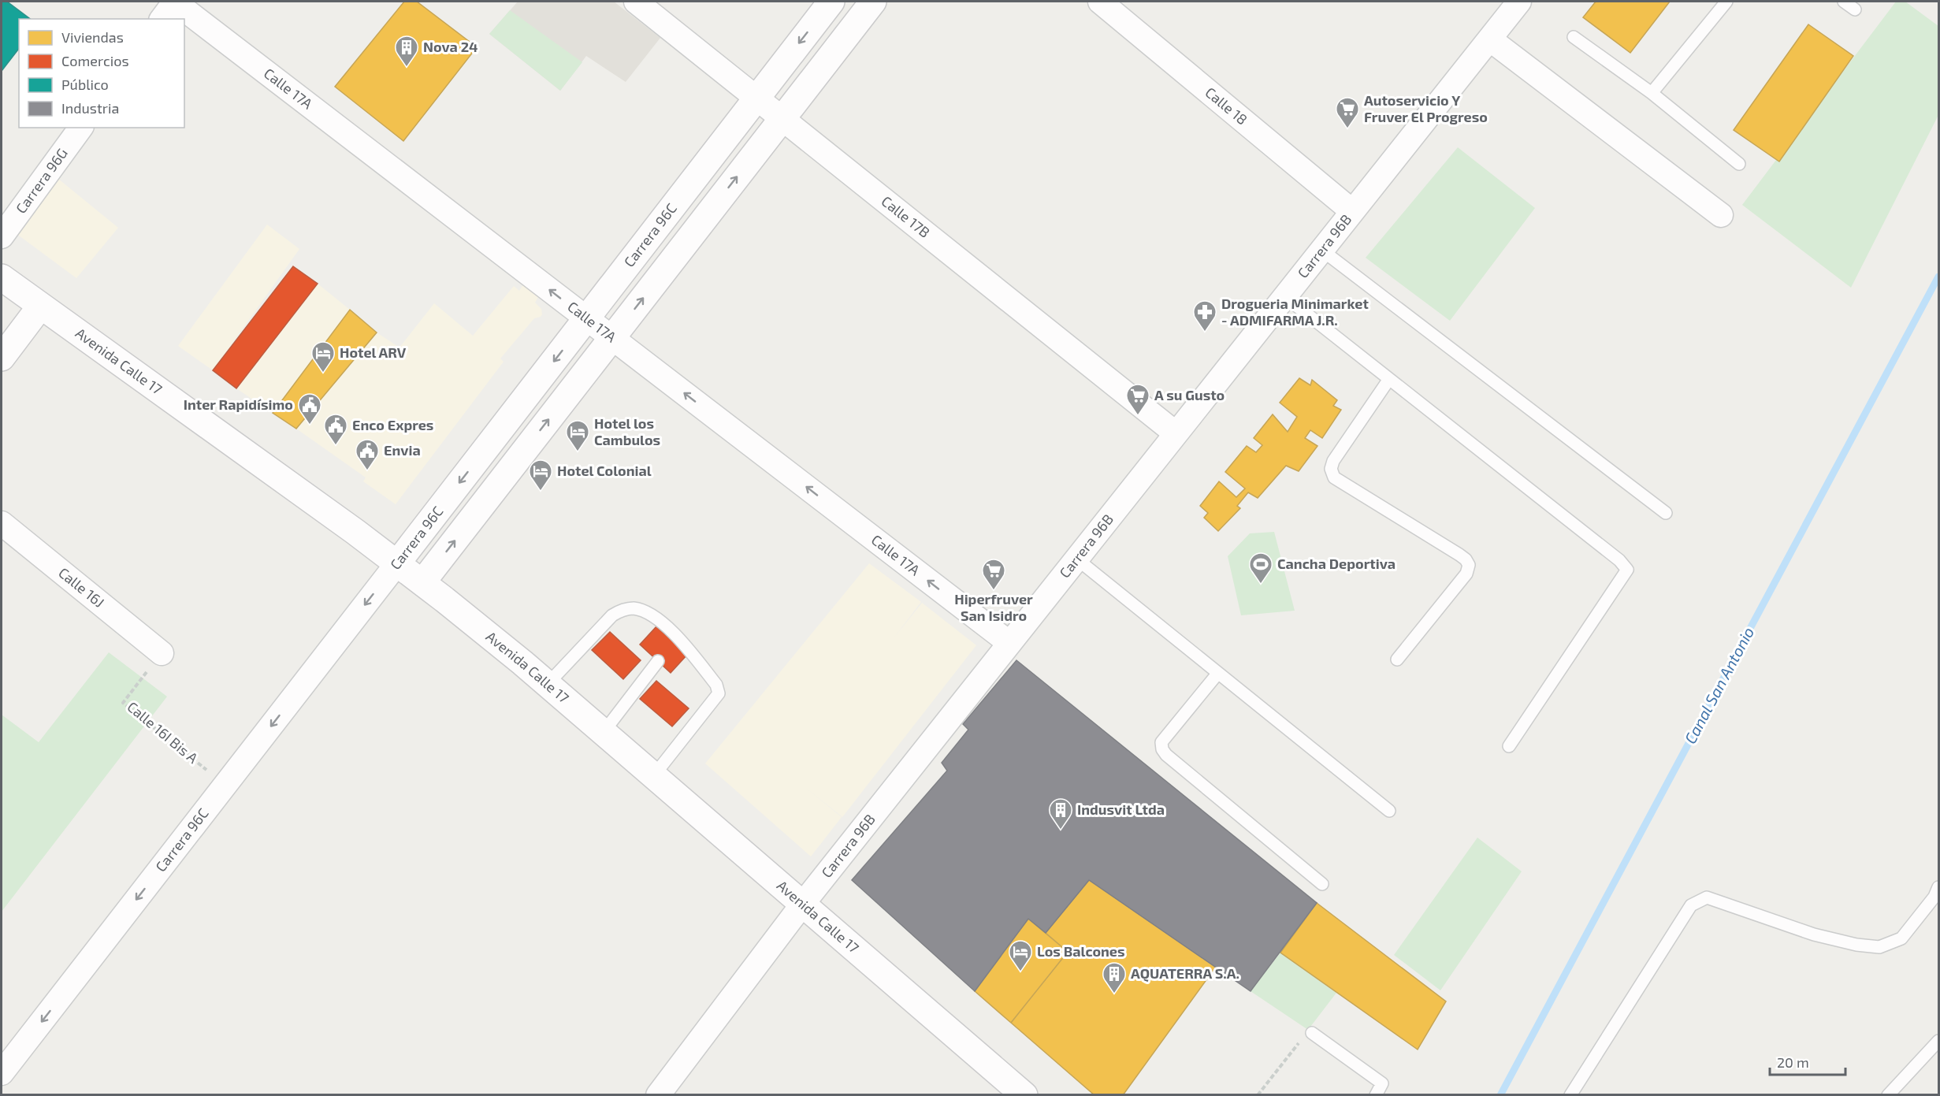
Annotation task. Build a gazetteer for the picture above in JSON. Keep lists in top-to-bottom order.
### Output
{
  "streets": {
    "street": [
      "Calle 17A",
      "Calle 18",
      "Carrera 96G",
      "Calle 17B",
      "Carrera 96C",
      "Carrera 96B",
      "Avenida Calle 17",
      "Calle 16J"
    ],
    "path": ["Calle 16I Bis A"]
  },
  "crossings": [
    ["Calle 17A", "Carrera 96C"],
    ["Calle 17A", "Carrera 96B"],
    ["Calle 18", "Carrera 96B"],
    ["Calle 17B", "Carrera 96C"],
    ["Calle 17B", "Carrera 96B"],
    ["Carrera 96C", "Avenida Calle 17"],
    ["Carrera 96C", "Calle 16I Bis A"],
    ["Carrera 96B", "Avenida Calle 17"],
    ["Calle 16J", "Calle 16I Bis A"]
  ],
  "one_way": ["Calle 17A"],
  "water": ["Canal San Antonio"],
  "places": {
    "building": ["Nova 24", "Indusvit Ltda", "AQUATERRA S.A."],
    "supermarket": ["Autoservicio Y Fruver El Progreso", "A su Gusto", "Hiperfruver San Isidro"],
    "pharmacy": ["Drogueria Minimarket - ADMIFARMA J.R."],
    "hotel": [
      "Hotel ARV",
      "Hotel los Cambulos",
      "Hotel Colonial",
      "Los Balcones"
    ],
    "public building": ["Inter Rapidísimo", "Enco Expres", "Envia"],
    "sports": ["Cancha Deportiva"]
  },
  "legend": [
    "Viviendas",
    "Comercios",
    "Público",
    "Industria"
  ],
  "scale_bar": "20 m"
}
